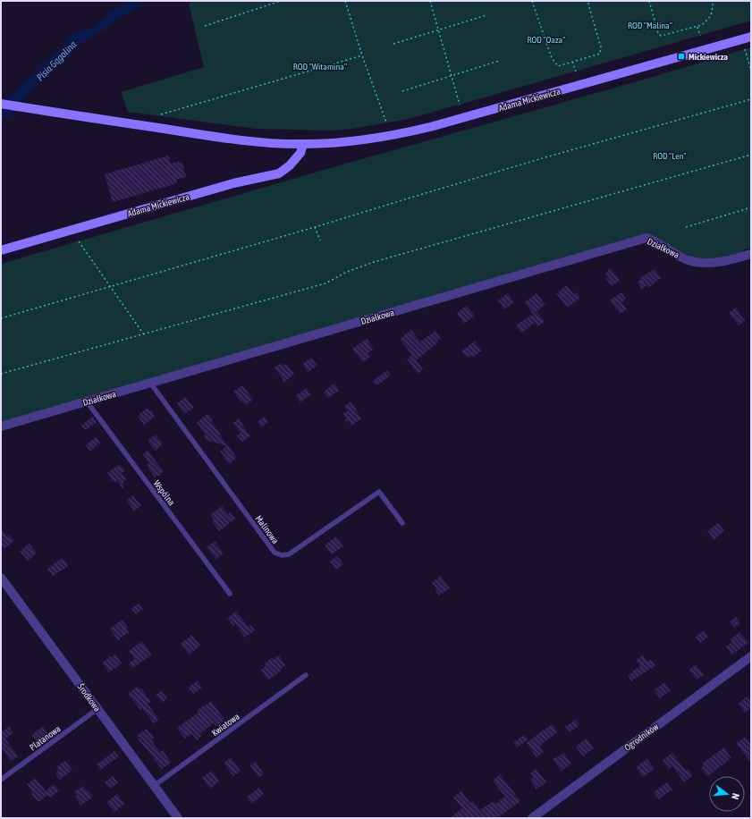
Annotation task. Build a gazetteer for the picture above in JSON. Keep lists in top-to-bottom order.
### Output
{
  "streets": {
    "street": [
      "Adama Mickiewicza",
      "Działkowa",
      "Środkowa",
      "Ogrodników"
    ],
    "lane": [
      "Wspólna",
      "Malinowa",
      "Kwiatowa",
      "Platanowa"
    ]
  },
  "crossings": [
    ["Działkowa", "Wspólna"],
    ["Działkowa", "Malinowa"],
    ["Środkowa", "Kwiatowa"],
    ["Środkowa", "Platanowa"]
  ],
  "water": ["Pisia Gągolina"],
  "parks": [
    "ROD \"Malina\"",
    "ROD \"Oaza\"",
    "ROD \"Witamina\"",
    "ROD \"Len\""
  ],
  "places": {
    "transit": ["Mickiewicza"]
  },
  "north": "right"
}
